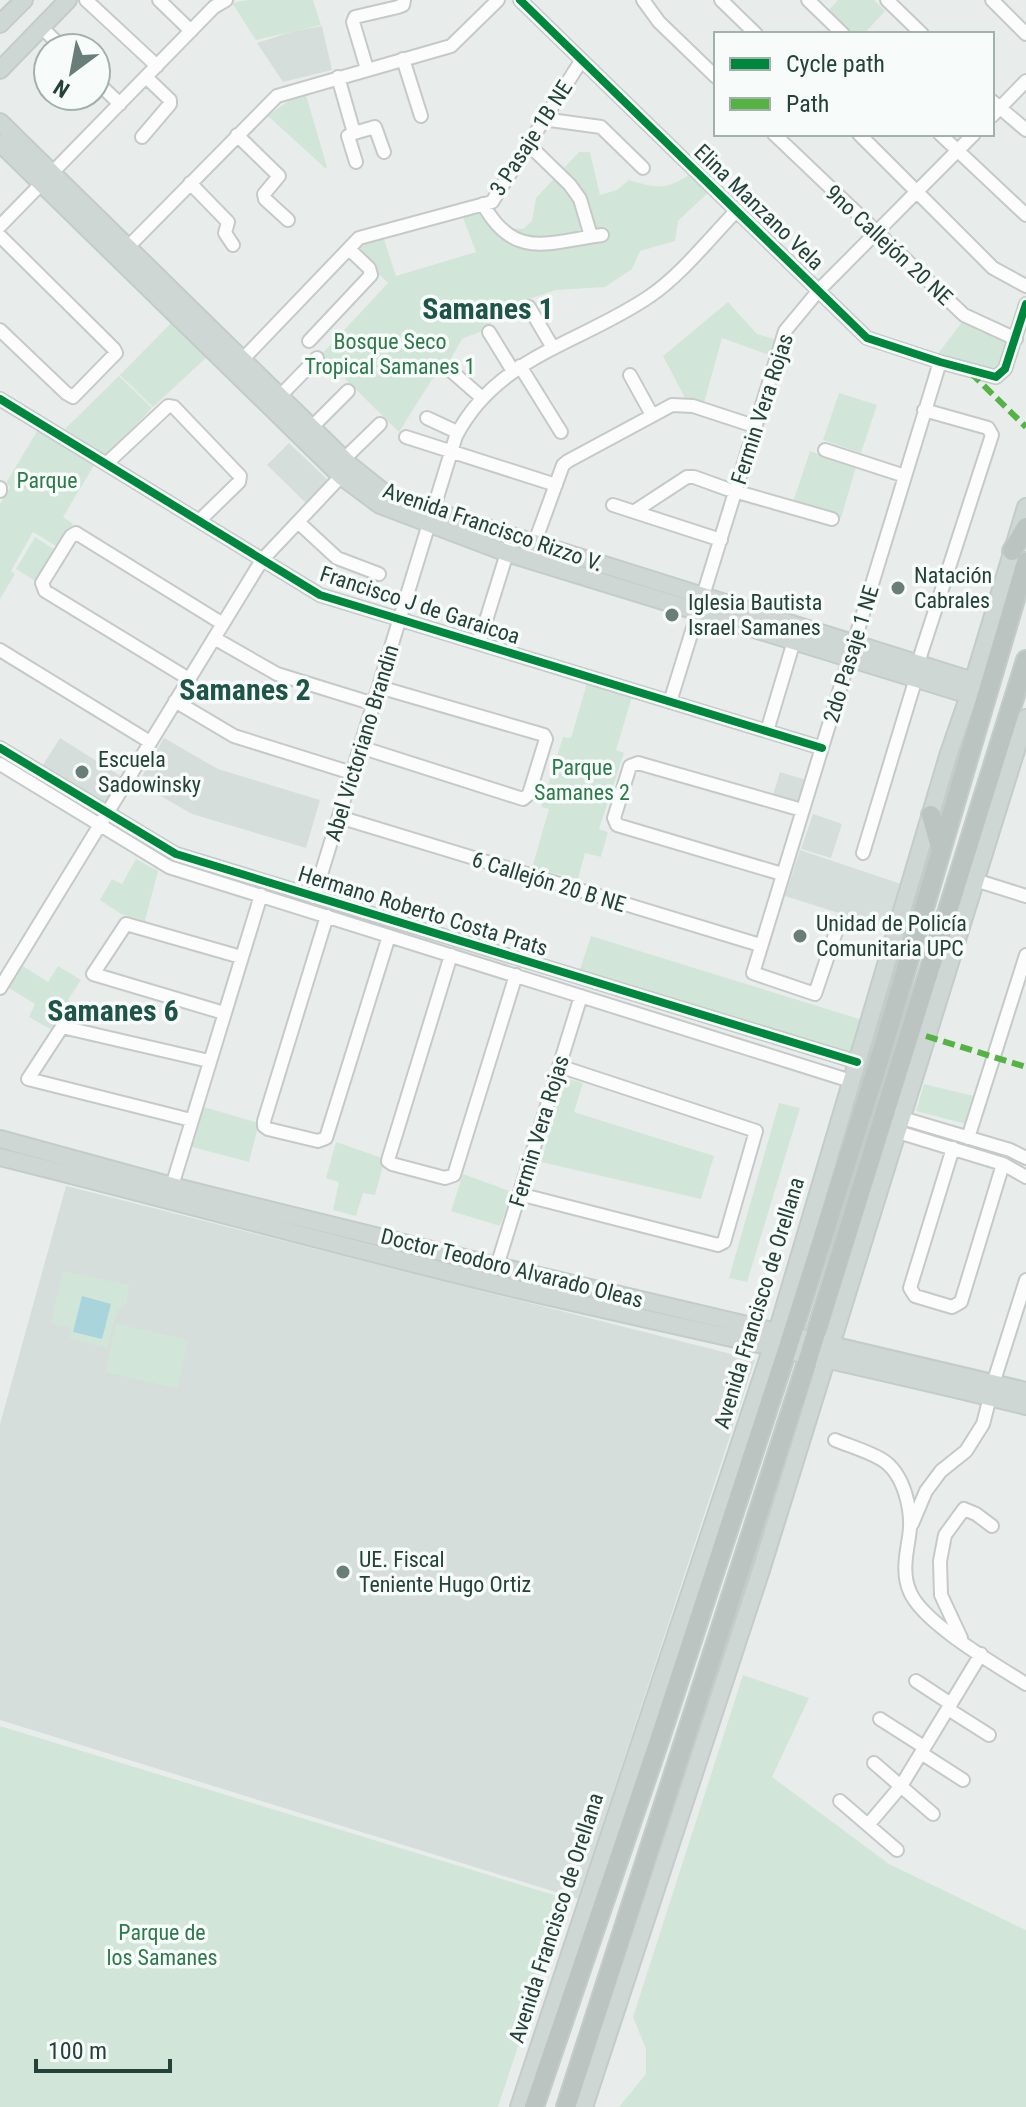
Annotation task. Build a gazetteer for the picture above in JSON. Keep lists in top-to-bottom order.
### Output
{
  "streets": {
    "highway": ["Avenida Francisco de Orellana"],
    "main road": ["Avenida Francisco Rizzo V.", "Doctor Teodoro Alvarado Oleas"],
    "street": [
      "3 Pasaje 1B NE",
      "Elina Manzano Vela",
      "9no Callejón 20 NE",
      "Fermin Vera Rojas",
      "Francisco J de Garaicoa",
      "2do Pasaje 1 NE",
      "Abel Victoriano Brandin",
      "6 Callejón 20 B NE",
      "Hermano Roberto Costa Prats"
    ]
  },
  "crossings": [
    ["3 Pasaje 1B NE", "Elina Manzano Vela"],
    ["3 Pasaje 1B NE", "Avenida Francisco Rizzo V."],
    ["Elina Manzano Vela", "9no Callejón 20 NE"],
    ["Elina Manzano Vela", "Fermin Vera Rojas"],
    ["Elina Manzano Vela", "2do Pasaje 1 NE"],
    ["Elina Manzano Vela", "Abel Victoriano Brandin"],
    ["9no Callejón 20 NE", "Fermin Vera Rojas"],
    ["Fermin Vera Rojas", "Avenida Francisco Rizzo V."],
    ["Fermin Vera Rojas", "Francisco J de Garaicoa"],
    ["Fermin Vera Rojas", "Hermano Roberto Costa Prats"],
    ["Fermin Vera Rojas", "Doctor Teodoro Alvarado Oleas"],
    ["Avenida Francisco Rizzo V.", "2do Pasaje 1 NE"],
    ["Avenida Francisco Rizzo V.", "Abel Victoriano Brandin"],
    ["Avenida Francisco Rizzo V.", "Avenida Francisco de Orellana"],
    ["Francisco J de Garaicoa", "2do Pasaje 1 NE"],
    ["Francisco J de Garaicoa", "Abel Victoriano Brandin"],
    ["2do Pasaje 1 NE", "6 Callejón 20 B NE"],
    ["Abel Victoriano Brandin", "6 Callejón 20 B NE"],
    ["Abel Victoriano Brandin", "Hermano Roberto Costa Prats"],
    ["Hermano Roberto Costa Prats", "Avenida Francisco de Orellana"],
    ["Doctor Teodoro Alvarado Oleas", "Avenida Francisco de Orellana"]
  ],
  "districts": ["Samanes 1", "Samanes 2", "Samanes 6"],
  "parks": [
    "Bosque Seco Tropical Samanes 1",
    "Parque",
    "Parque Samanes 2",
    "Parque de los Samanes"
  ],
  "places": [
    "Natación Cabrales",
    "Iglesia Bautista Israel Samanes",
    "Escuela Sadowinsky",
    "Unidad de Policía Comunitaria UPC",
    "UE. Fiscal Teniente Hugo Ortiz"
  ],
  "legend": ["Cycle path", "Path"],
  "scale_bar": "100 m",
  "north": "bottom left"
}
